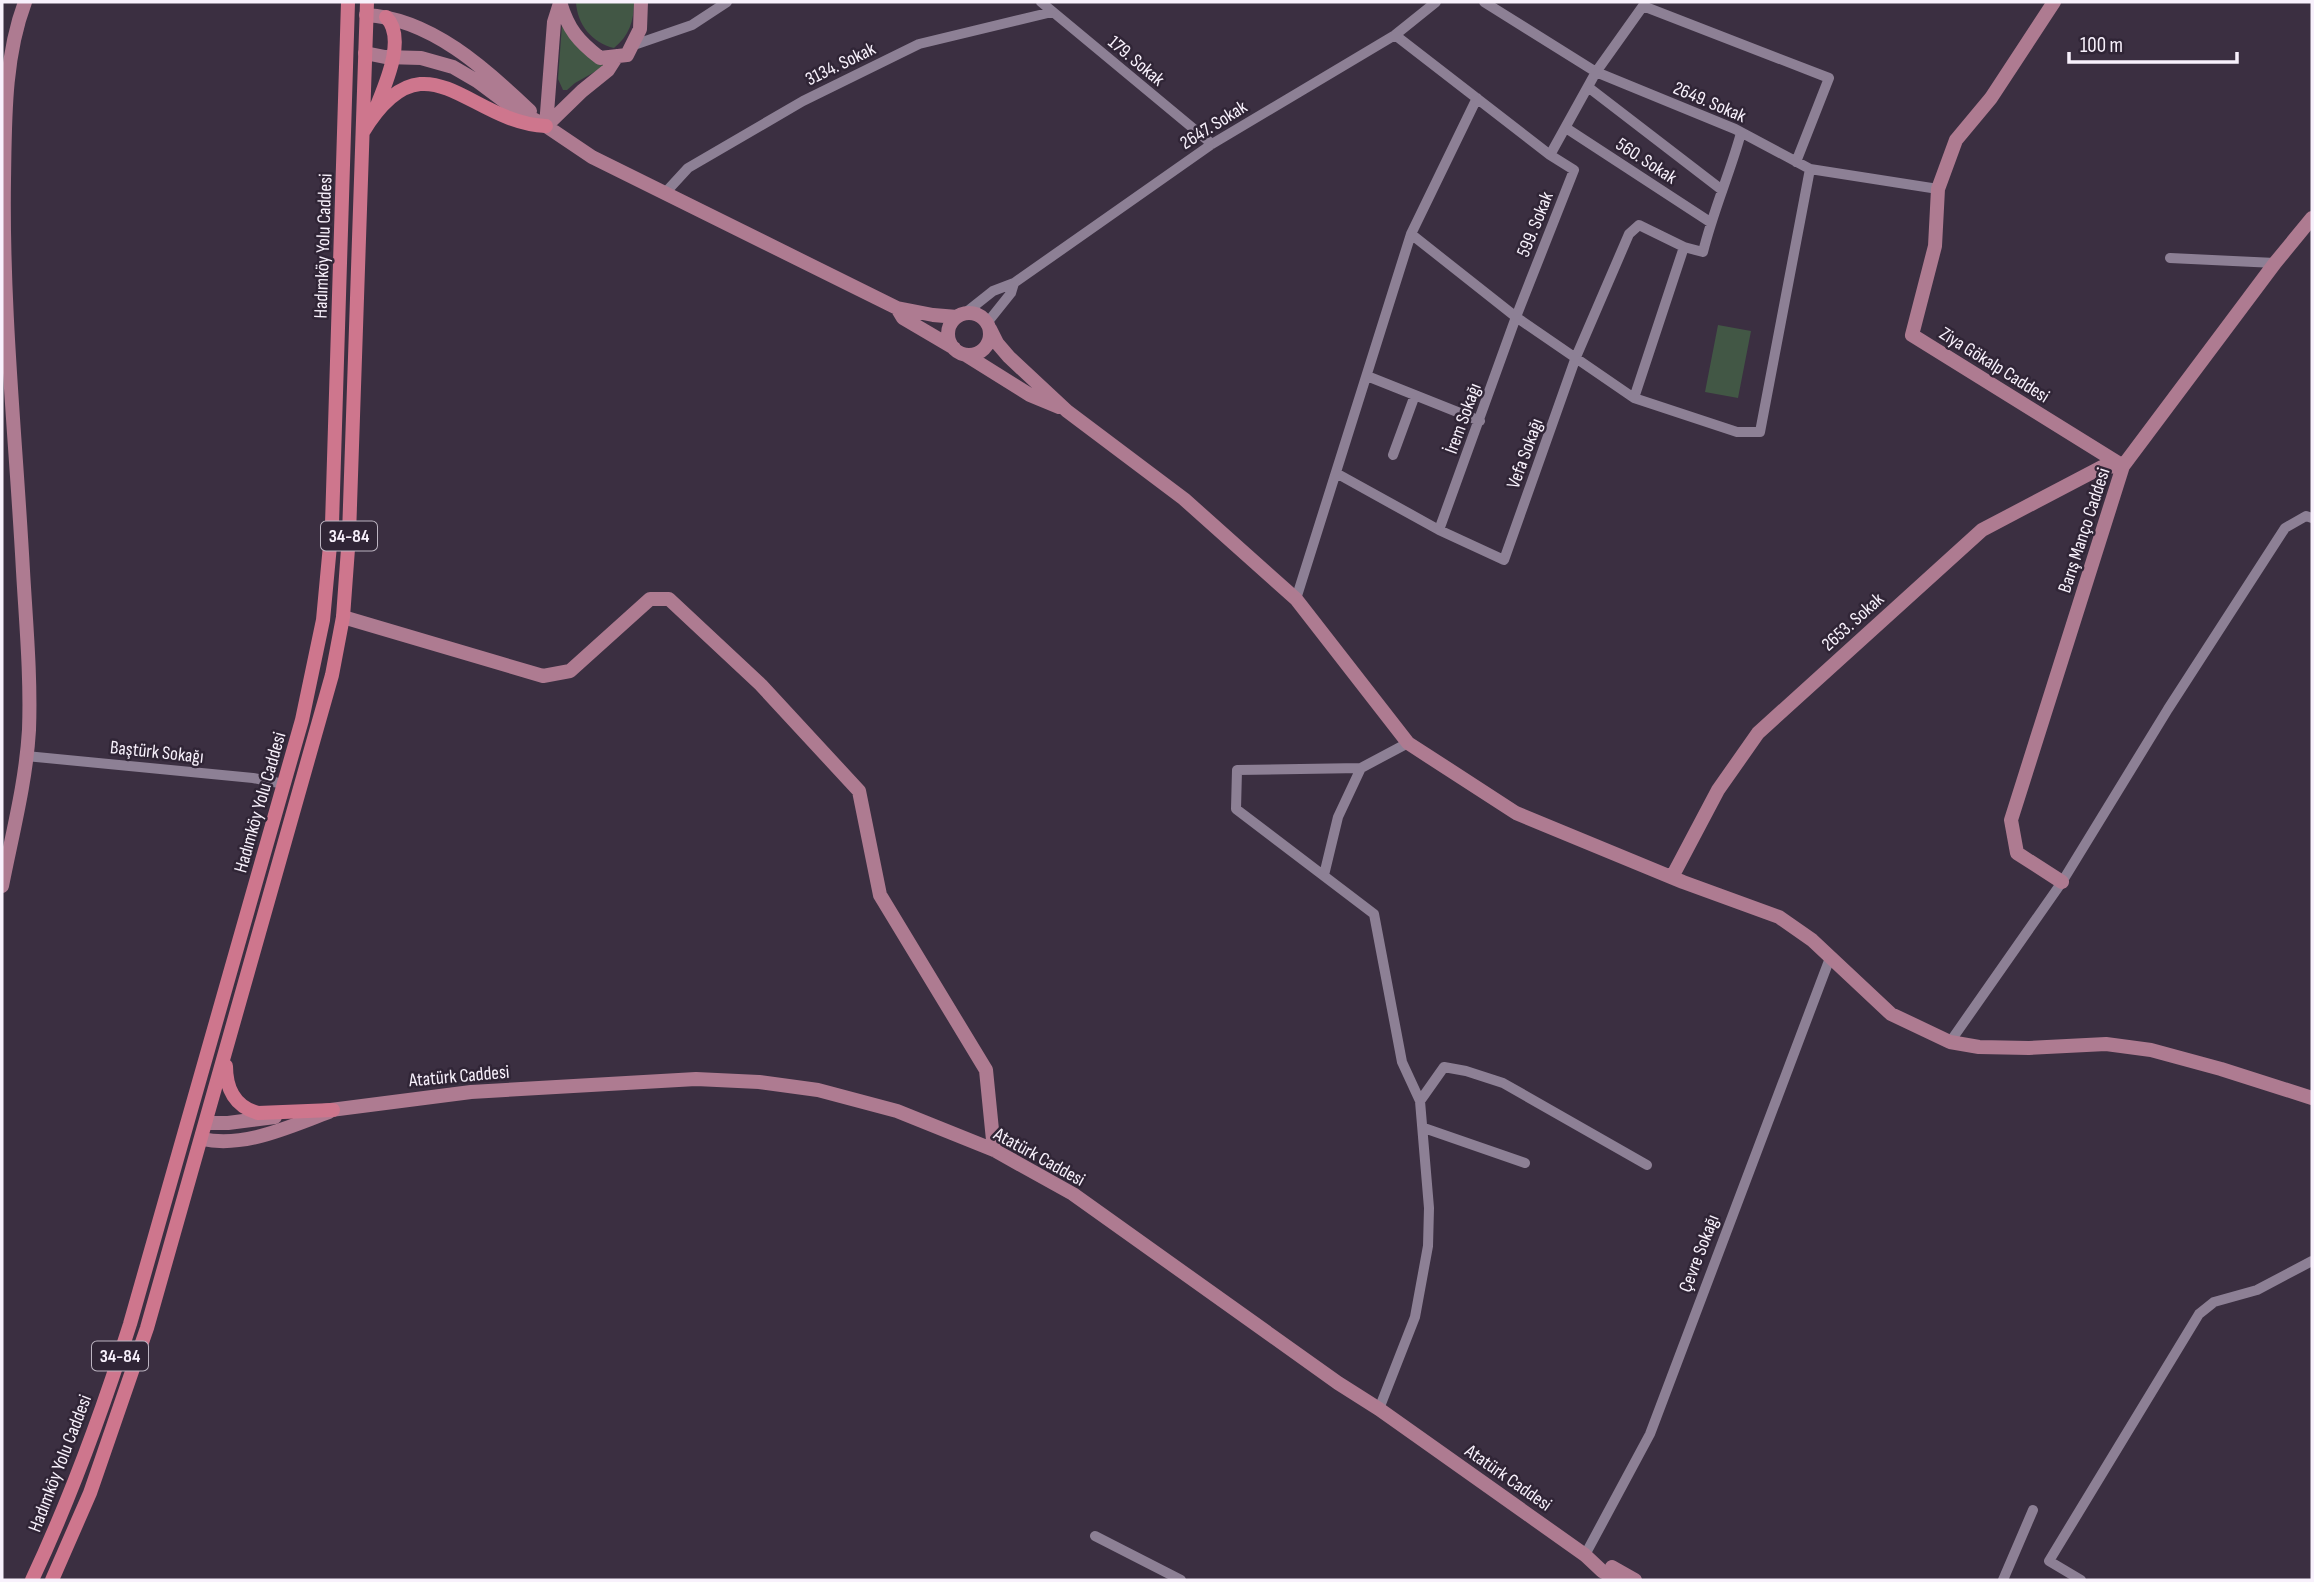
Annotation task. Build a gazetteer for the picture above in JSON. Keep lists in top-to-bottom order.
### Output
{
  "streets": {
    "main road": [
      "Hadımköy Yolu Caddesi",
      "Ziya Gökalp Caddesi",
      "Barış Manço Caddesi",
      "34-84",
      "2653. Sokak",
      "Atatürk Caddesi"
    ],
    "street": [
      "179. Sokak",
      "3134. Sokak",
      "2649. Sokak",
      "2647. Sokak",
      "560. Sokak",
      "599. Sokak",
      "İrem Sokağı",
      "Vefa Sokağı",
      "Baştürk Sokağı",
      "Çevre Sokağı"
    ]
  },
  "crossings": [
    ["179. Sokak", "3134. Sokak"],
    ["179. Sokak", "2647. Sokak"],
    ["2649. Sokak", "Ziya Gökalp Caddesi"],
    ["599. Sokak", "İrem Sokağı"],
    ["Hadımköy Yolu Caddesi", "Baştürk Sokağı"],
    ["Ziya Gökalp Caddesi", "Barış Manço Caddesi"],
    ["Ziya Gökalp Caddesi", "2653. Sokak"],
    ["İrem Sokağı", "Vefa Sokağı"],
    ["Barış Manço Caddesi", "2653. Sokak"],
    ["Atatürk Caddesi", "Çevre Sokağı"]
  ],
  "scale_bar": "100 m"
}
